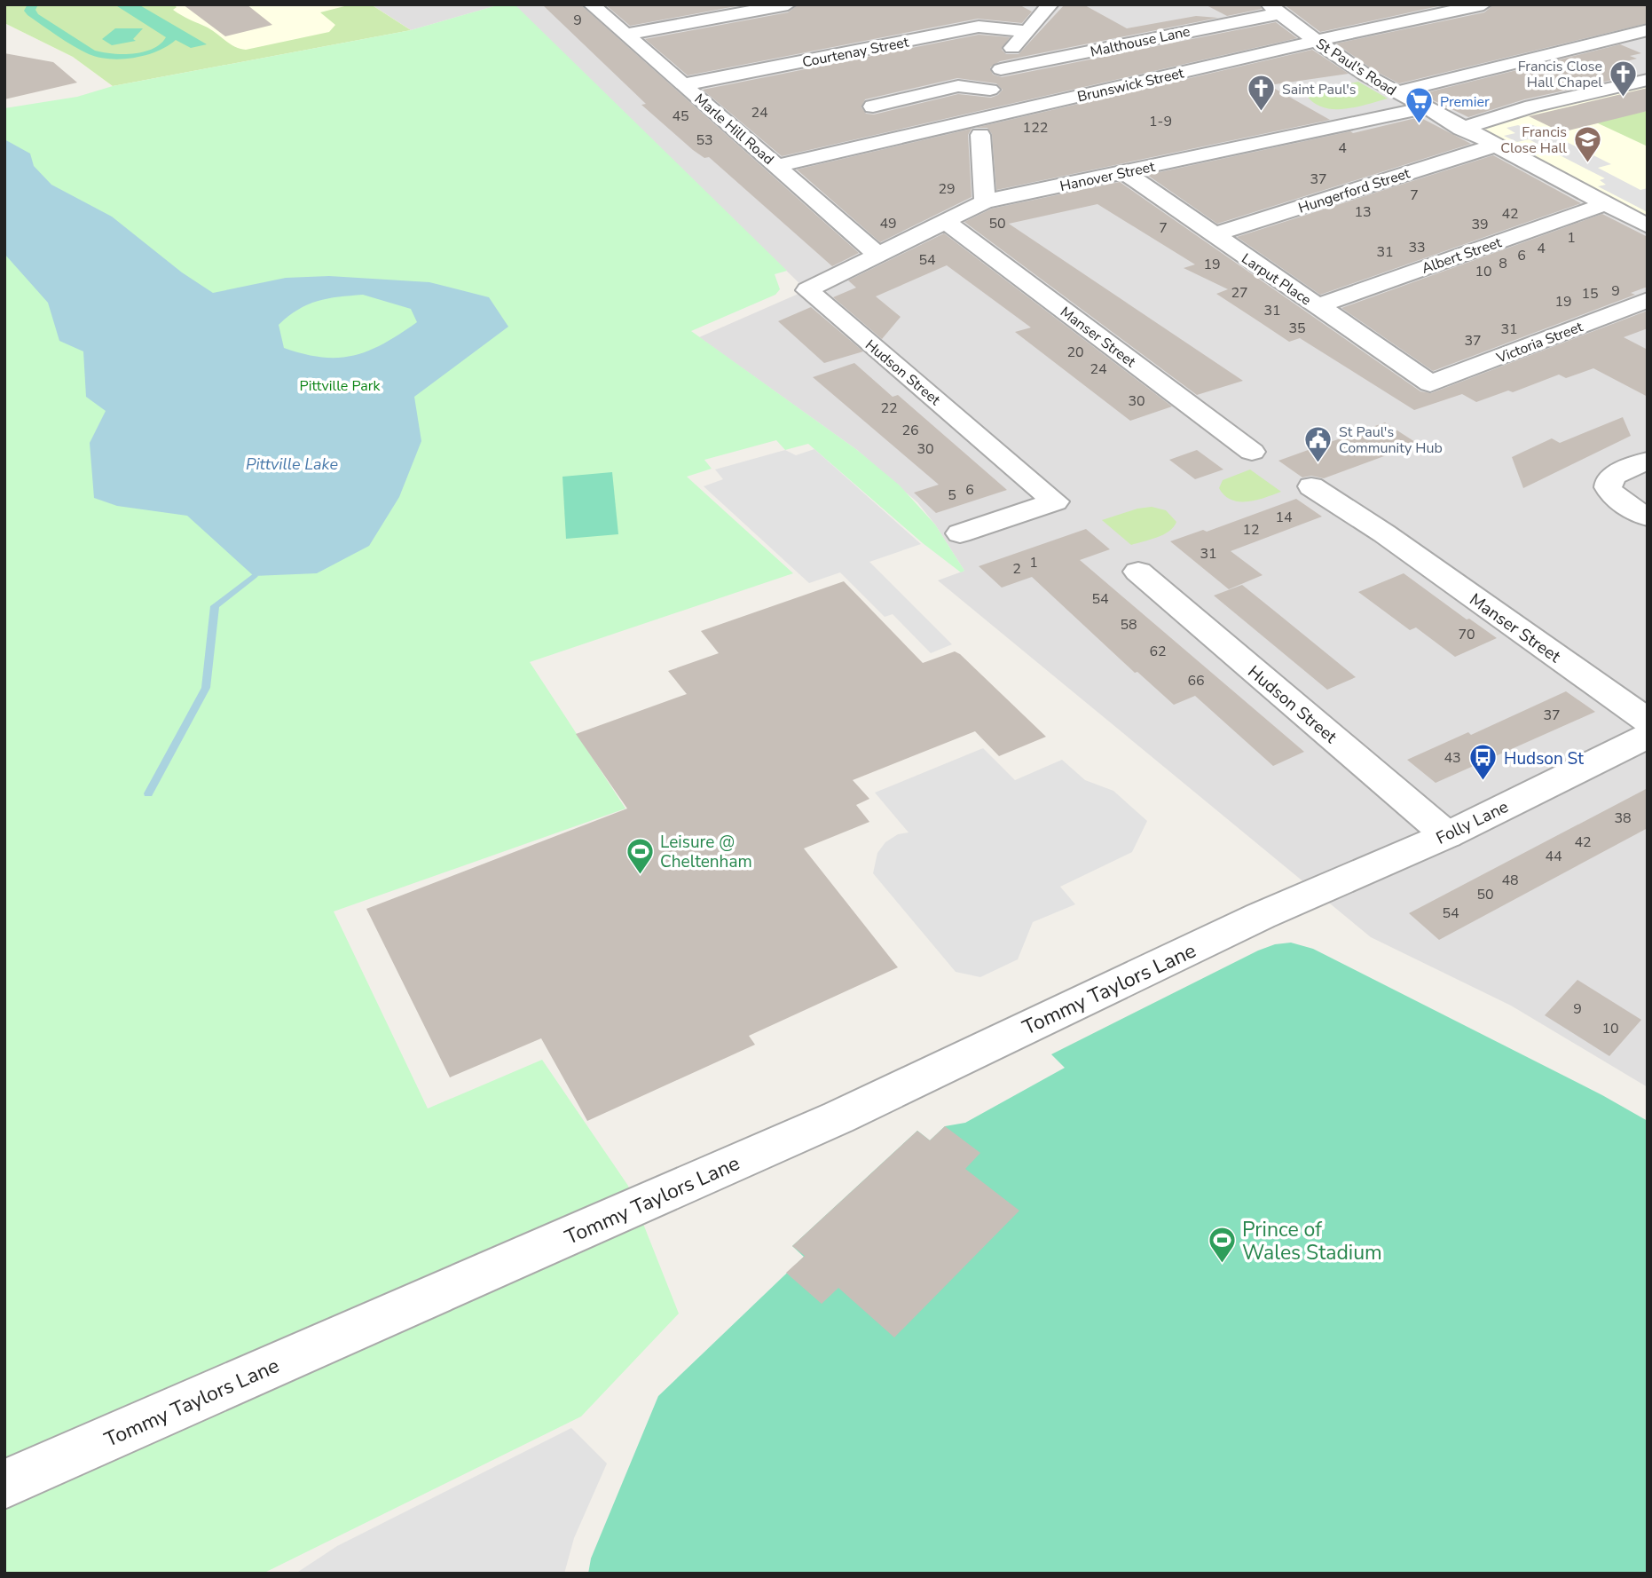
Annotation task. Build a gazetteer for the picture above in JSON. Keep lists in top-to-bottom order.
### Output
{
  "streets": {
    "street": [
      "Malthouse Lane",
      "Courtenay Street",
      "St Paul's Road",
      "Brunswick Street",
      "Marle Hill Road",
      "Hanover Street",
      "Hungerford Street",
      "Albert Street",
      "Larput Place",
      "Manser Street",
      "Victoria Street",
      "Hudson Street",
      "Folly Lane",
      "Tommy Taylors Lane"
    ]
  },
  "crossings": [
    ["Malthouse Lane", "St Paul's Road"],
    ["Courtenay Street", "Marle Hill Road"],
    ["St Paul's Road", "Brunswick Street"],
    ["St Paul's Road", "Hanover Street"],
    ["St Paul's Road", "Hungerford Street"],
    ["St Paul's Road", "Albert Street"],
    ["Brunswick Street", "Marle Hill Road"],
    ["Marle Hill Road", "Hanover Street"],
    ["Hanover Street", "Larput Place"],
    ["Hanover Street", "Manser Street"],
    ["Hanover Street", "Hudson Street"],
    ["Hungerford Street", "Larput Place"],
    ["Albert Street", "Larput Place"],
    ["Larput Place", "Victoria Street"],
    ["Hudson Street", "Folly Lane"],
    ["Folly Lane", "Tommy Taylors Lane"]
  ],
  "water": ["Pittville Lake"],
  "parks": ["Pittville Park"],
  "places": {
    "church": ["Francis Close Hall Chapel", "Saint Paul's"],
    "supermarket": ["Premier"],
    "school or university": ["Francis Close Hall"],
    "public building": ["St Paul's Community Hub"],
    "bus stop": ["Hudson St"],
    "sports": ["Leisure @ Cheltenham", "Prince of Wales Stadium"]
  },
  "house_numbers": [
    "9",
    "24",
    "45",
    "1-9",
    "122",
    "53",
    "4",
    "37",
    "29",
    "7",
    "13",
    "42",
    "49",
    "50",
    "39",
    "7",
    "1",
    "33",
    "4",
    "31",
    "6",
    "54",
    "8",
    "19",
    "10",
    "9",
    "27",
    "15",
    "19",
    "31",
    "35",
    "31",
    "37",
    "20",
    "24",
    "30",
    "22",
    "26",
    "30",
    "6",
    "5",
    "14",
    "12",
    "31",
    "1",
    "2",
    "54",
    "58",
    "70",
    "62",
    "66",
    "37",
    "43",
    "38",
    "42",
    "44",
    "48",
    "50",
    "54",
    "9",
    "10"
  ]
}
